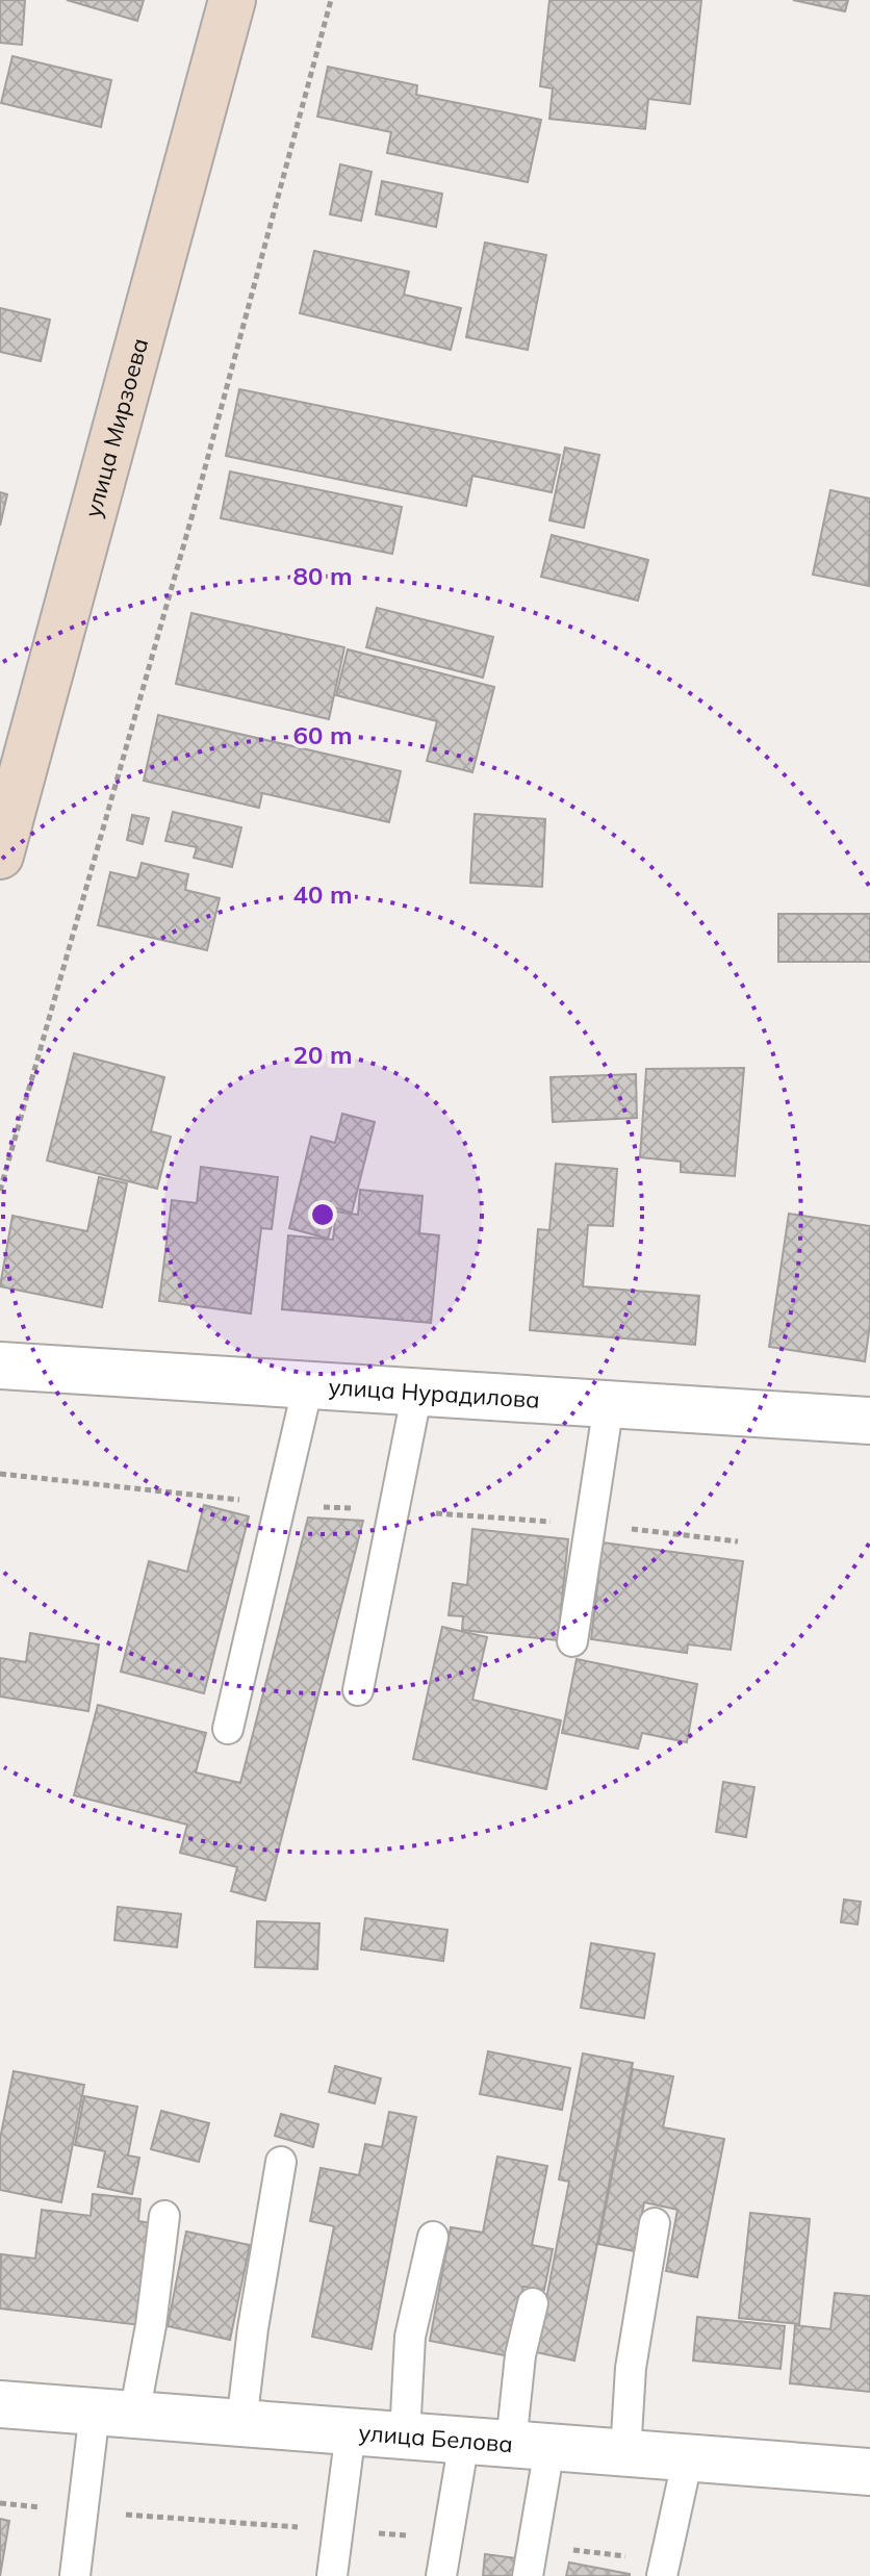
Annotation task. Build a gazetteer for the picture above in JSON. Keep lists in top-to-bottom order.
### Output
{
  "streets": {
    "street": ["улица Мирзоева", "улица Нурадилова", "улица Белова"]
  },
  "rings": [
    "80 m",
    "60 m",
    "40 m",
    "20 m"
  ]
}
